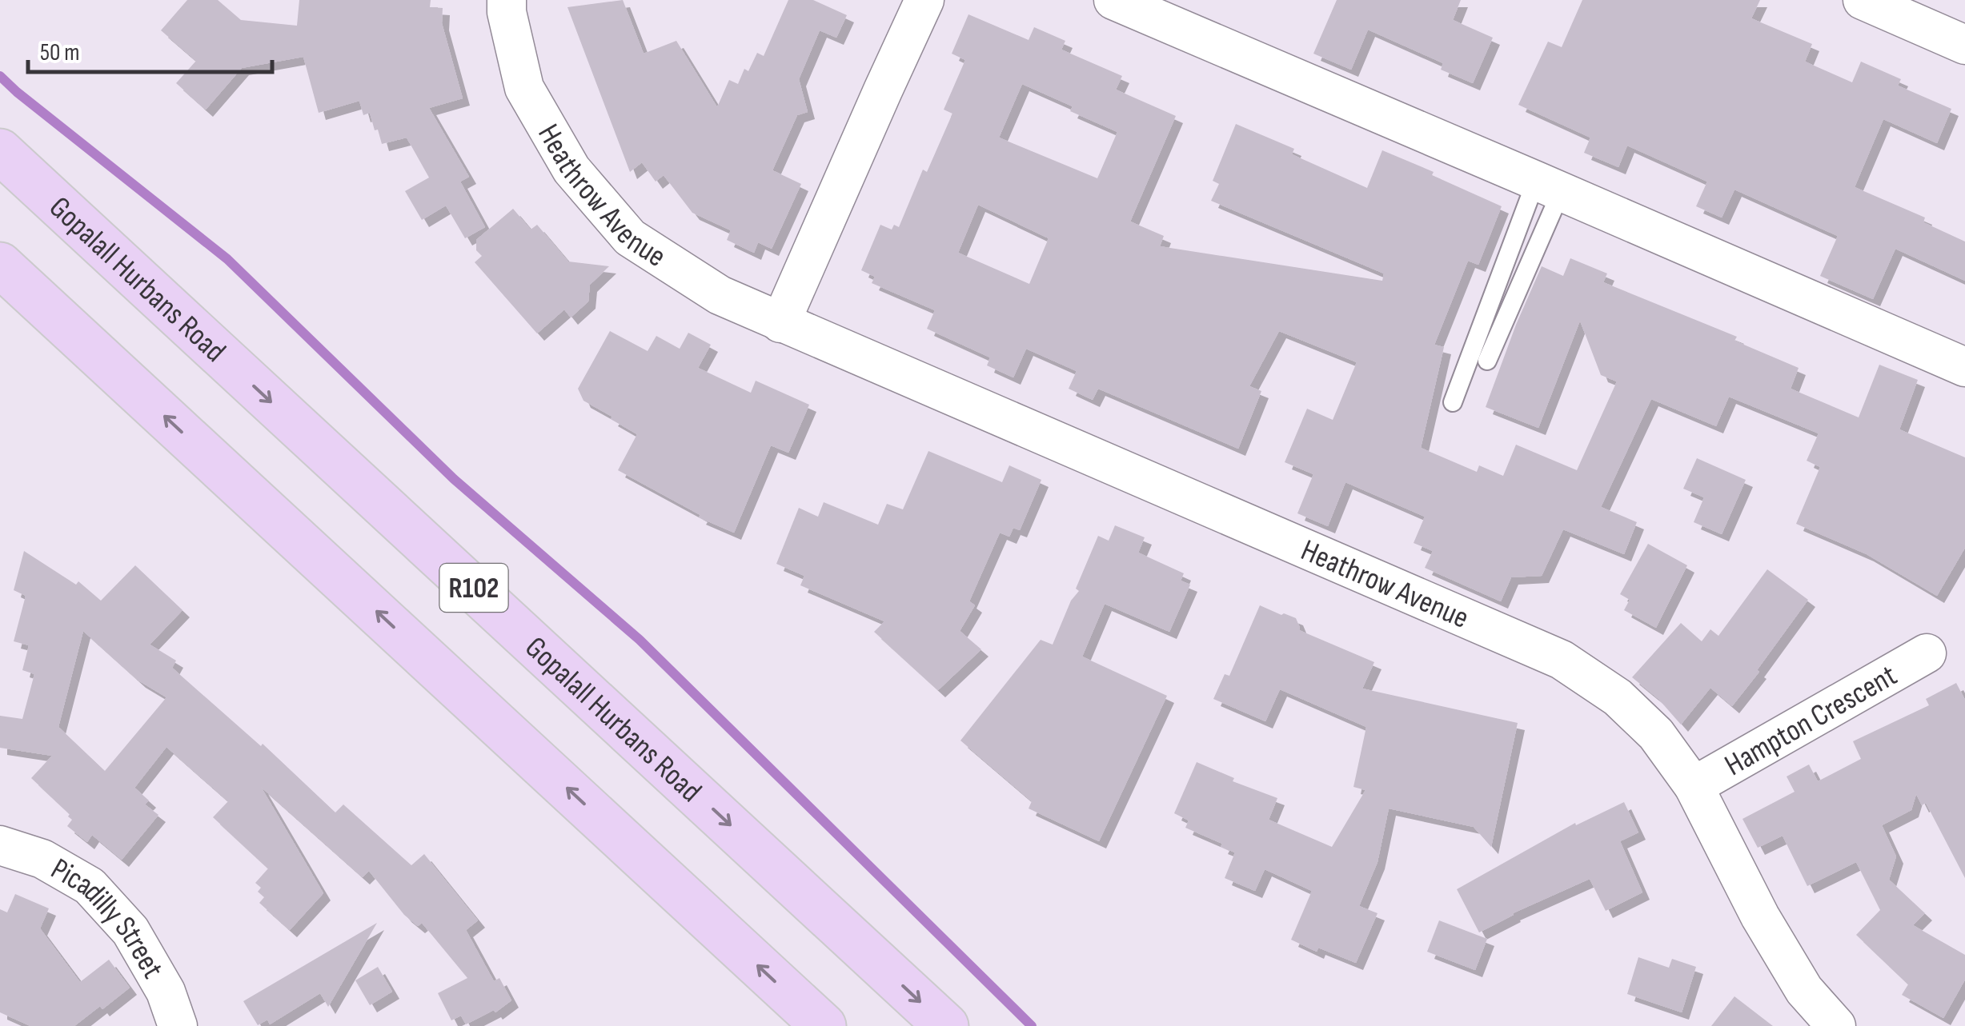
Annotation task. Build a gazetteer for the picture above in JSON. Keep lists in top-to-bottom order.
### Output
{
  "streets": {
    "main road": ["Gopalall Hurbans Road", "R102"],
    "street": ["Heathrow Avenue", "Hampton Crescent", "Picadilly Street"]
  },
  "crossings": [
    ["Heathrow Avenue", "Hampton Crescent"]
  ],
  "scale_bar": "50 m"
}
